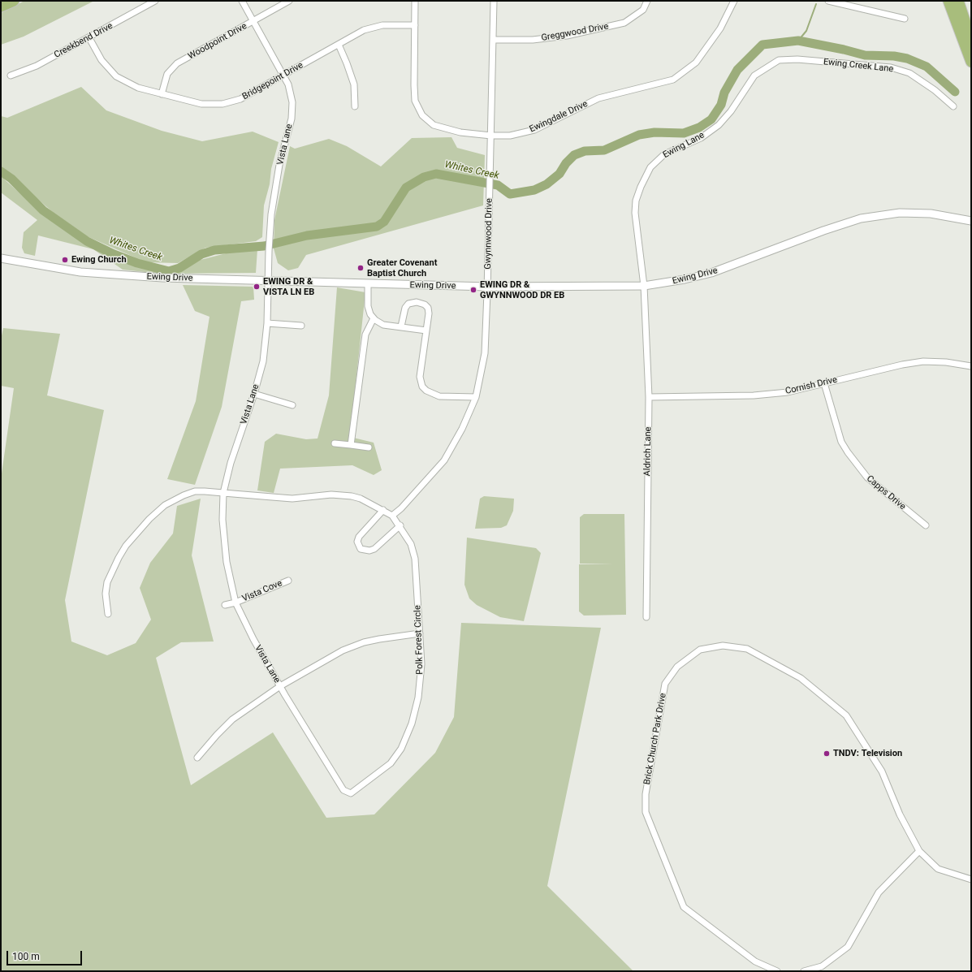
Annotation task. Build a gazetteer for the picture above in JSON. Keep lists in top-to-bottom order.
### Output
{
  "streets": {
    "street": [
      "Greggwood Drive",
      "Creekbend Drive",
      "Woodpoint Drive",
      "Ewing Creek Lane",
      "Bridgepoint Drive",
      "Ewingdale Drive",
      "Vista Lane",
      "Ewing Lane",
      "Gwynnwood Drive",
      "Ewing Drive",
      "Cornish Drive",
      "Aldrich Lane",
      "Capps Drive",
      "Vista Cove",
      "Polk Forest Circle",
      "Brick Church Park Drive"
    ]
  },
  "crossings": [
    ["Greggwood Drive", "Gwynnwood Drive"],
    ["Creekbend Drive", "Bridgepoint Drive"],
    ["Woodpoint Drive", "Bridgepoint Drive"],
    ["Woodpoint Drive", "Vista Lane"],
    ["Ewing Creek Lane", "Ewing Lane"],
    ["Bridgepoint Drive", "Ewingdale Drive"],
    ["Bridgepoint Drive", "Vista Lane"],
    ["Ewingdale Drive", "Gwynnwood Drive"],
    ["Vista Lane", "Ewing Drive"],
    ["Vista Lane", "Vista Cove"],
    ["Vista Lane", "Polk Forest Circle"],
    ["Ewing Lane", "Ewing Drive"],
    ["Ewing Lane", "Aldrich Lane"],
    ["Gwynnwood Drive", "Ewing Drive"],
    ["Gwynnwood Drive", "Polk Forest Circle"],
    ["Ewing Drive", "Aldrich Lane"],
    ["Cornish Drive", "Aldrich Lane"],
    ["Cornish Drive", "Capps Drive"]
  ],
  "water": ["Whites Creek"],
  "places": [
    "Ewing Church",
    "Greater Covenant Baptist Church",
    "EWING DR & VISTA LN EB",
    "EWING DR & GWYNNWOOD DR EB",
    "TNDV: Television"
  ],
  "scale_bar": "100 m"
}
